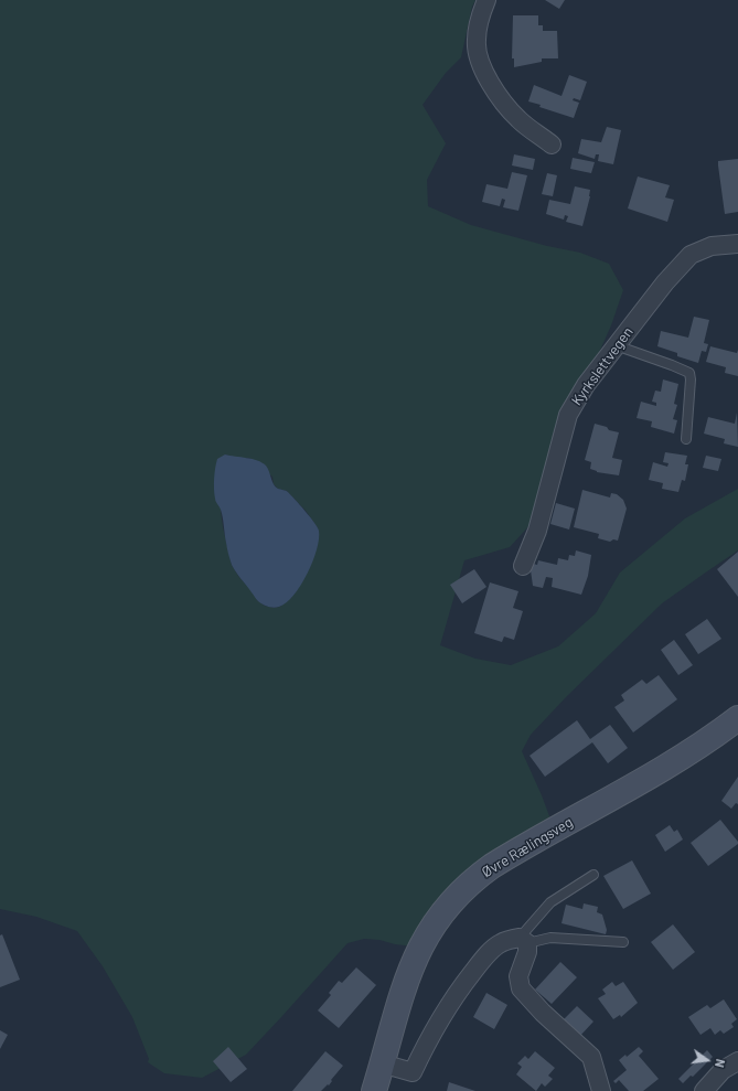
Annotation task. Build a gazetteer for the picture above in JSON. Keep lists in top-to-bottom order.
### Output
{
  "streets": {
    "main road": ["Øvre Rælingsveg"],
    "street": ["Kyrkslettvegen"]
  },
  "north": "right"
}
